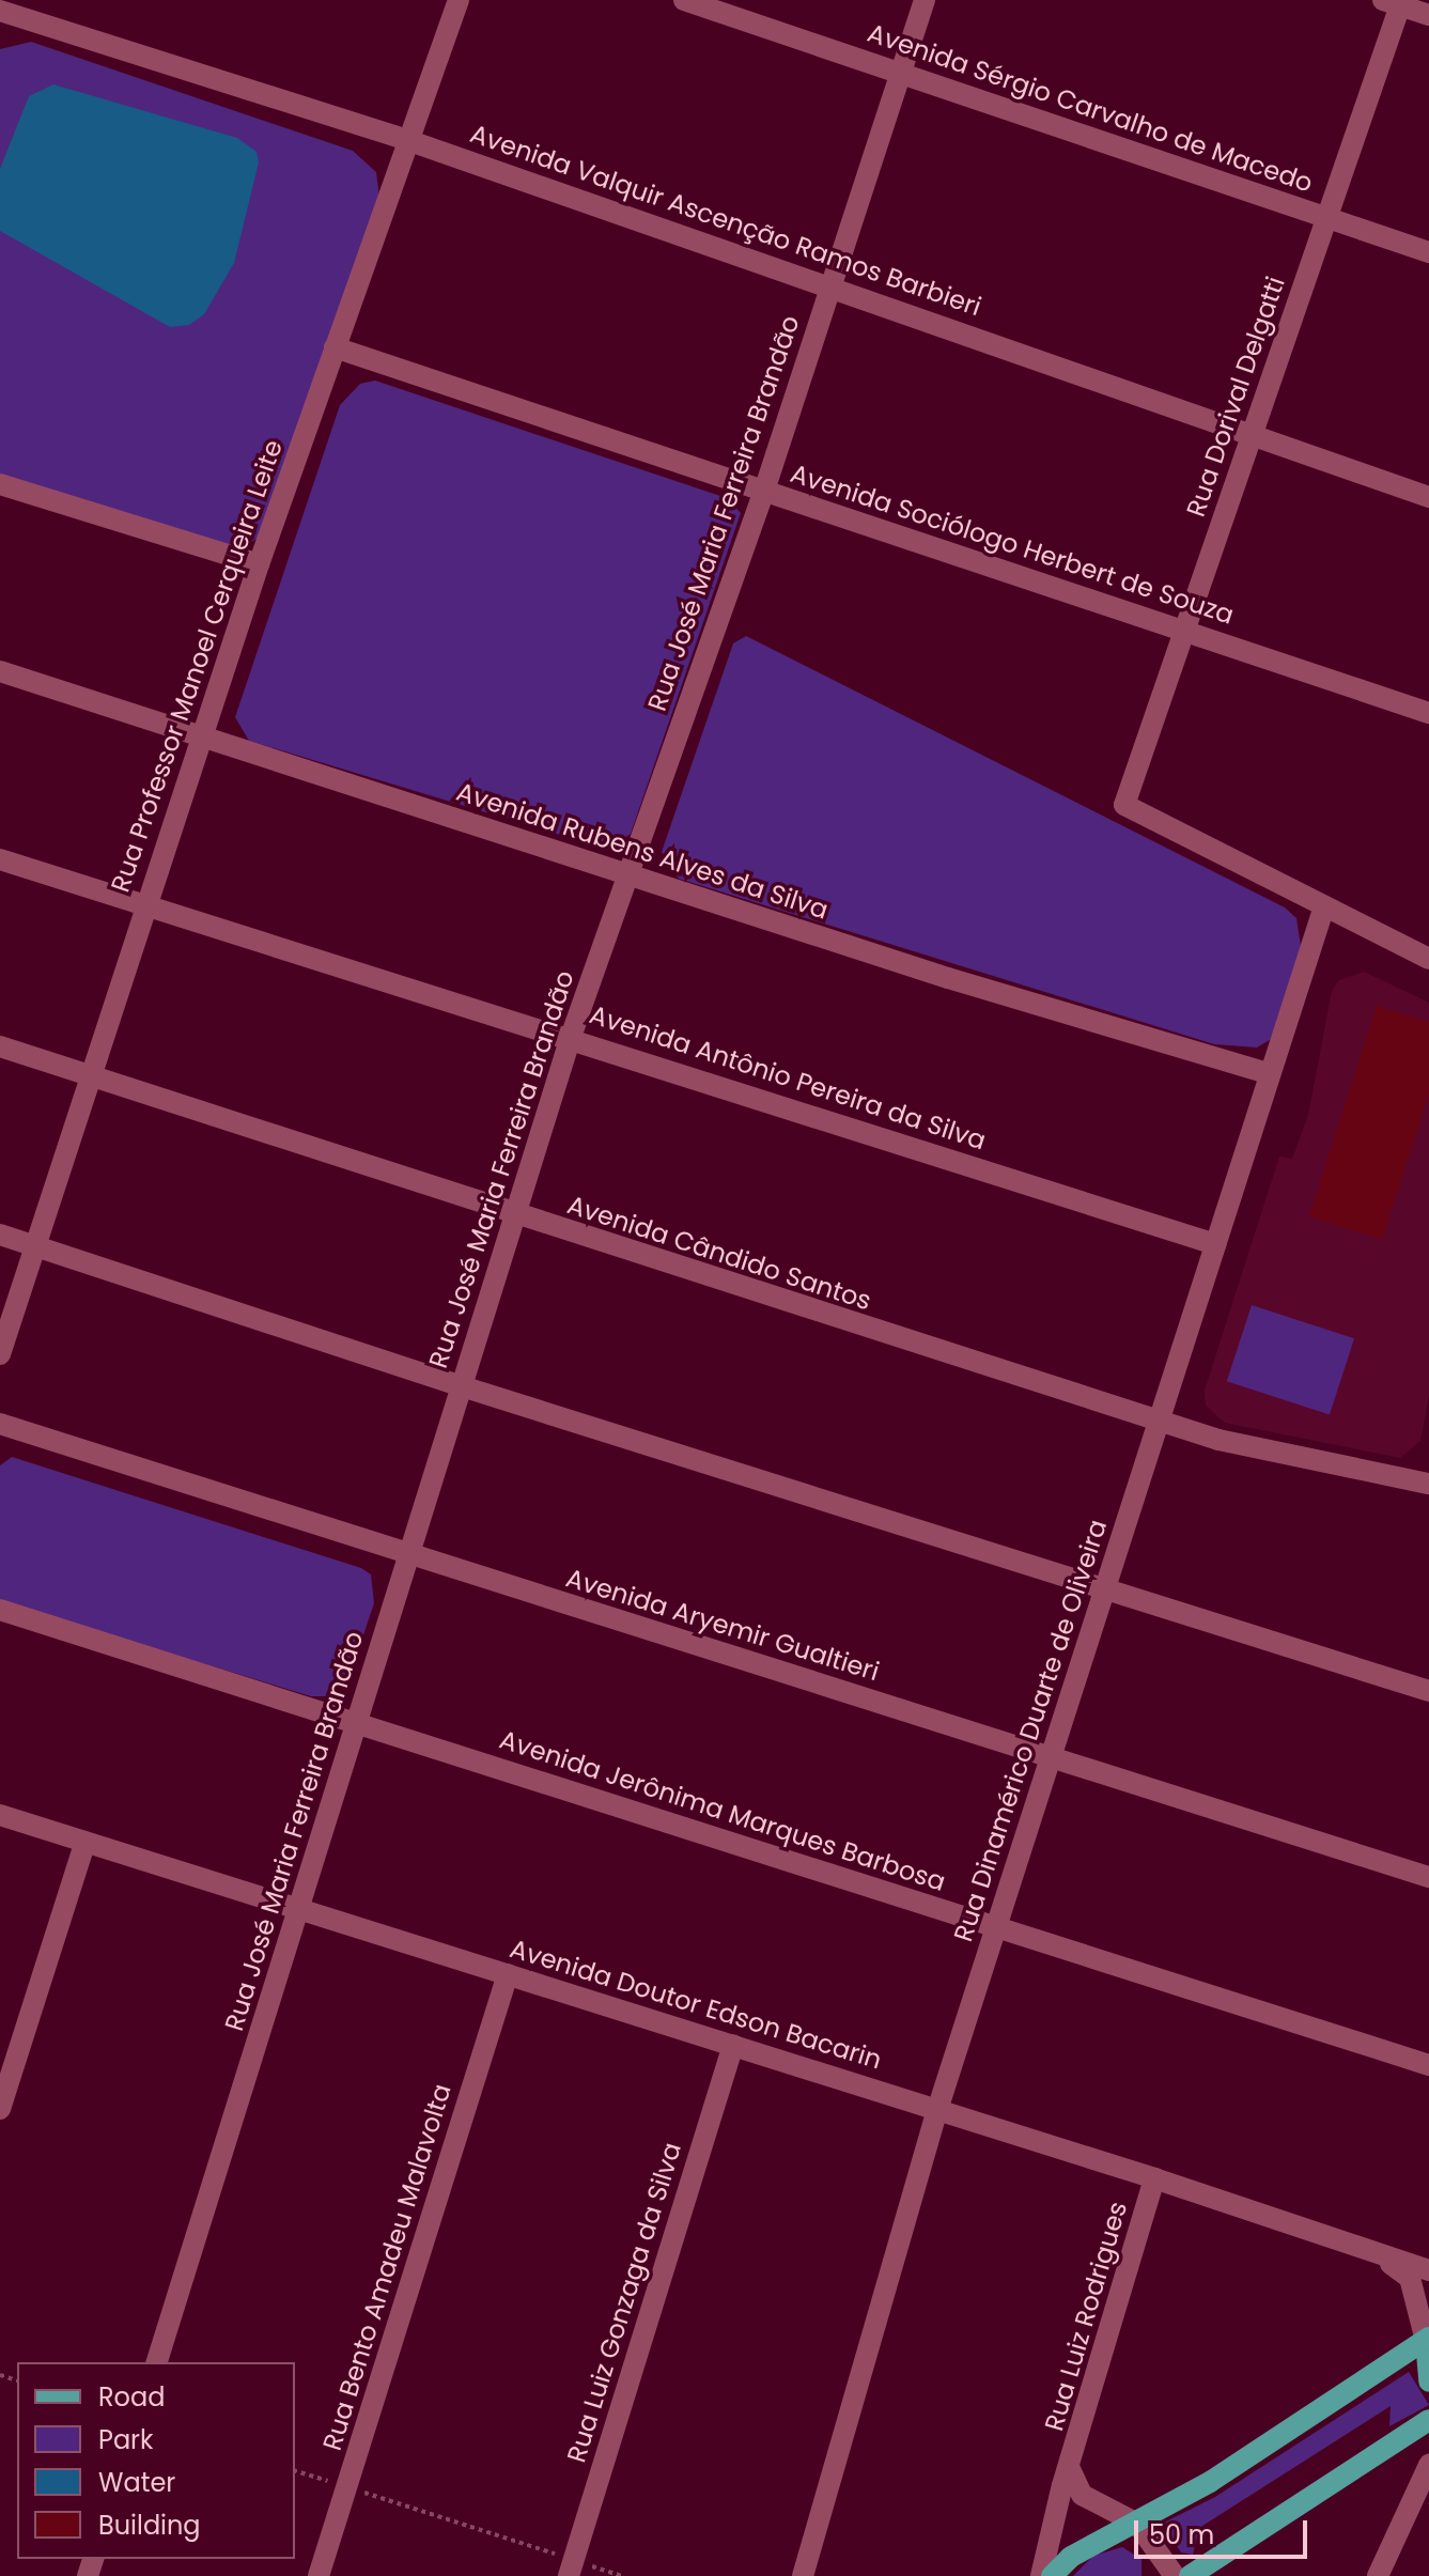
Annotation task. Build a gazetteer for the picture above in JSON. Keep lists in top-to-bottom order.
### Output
{
  "streets": {
    "street": [
      "Avenida Sérgio Carvalho de Macedo",
      "Avenida Valquir Ascenção Ramos Barbieri",
      "Rua Dorival Delgatti",
      "Rua José Maria Ferreira Brandão",
      "Avenida Sociólogo Herbert de Souza",
      "Rua Professor Manoel Cerqueira Leite",
      "Avenida Rubens Alves da Silva",
      "Avenida Antônio Pereira da Silva",
      "Avenida Cândido Santos",
      "Avenida Aryemir Gualtieri",
      "Rua Dinamérico Duarte de Oliveira",
      "Avenida Jerônima Marques Barbosa",
      "Avenida Doutor Edson Bacarin",
      "Rua Bento Amadeu Malavolta",
      "Rua Luiz Gonzaga da Silva",
      "Rua Luiz Rodrigues"
    ]
  },
  "crossings": [
    ["Avenida Sérgio Carvalho de Macedo", "Rua Dorival Delgatti"],
    ["Avenida Sérgio Carvalho de Macedo", "Rua José Maria Ferreira Brandão"],
    ["Avenida Valquir Ascenção Ramos Barbieri", "Rua Dorival Delgatti"],
    ["Avenida Valquir Ascenção Ramos Barbieri", "Rua José Maria Ferreira Brandão"],
    ["Avenida Valquir Ascenção Ramos Barbieri", "Rua Professor Manoel Cerqueira Leite"],
    ["Rua Dorival Delgatti", "Avenida Sociólogo Herbert de Souza"],
    ["Rua Dorival Delgatti", "Rua Dinamérico Duarte de Oliveira"],
    ["Rua José Maria Ferreira Brandão", "Avenida Sociólogo Herbert de Souza"],
    ["Rua José Maria Ferreira Brandão", "Avenida Rubens Alves da Silva"],
    ["Rua José Maria Ferreira Brandão", "Avenida Antônio Pereira da Silva"],
    ["Rua José Maria Ferreira Brandão", "Avenida Cândido Santos"],
    ["Rua José Maria Ferreira Brandão", "Avenida Aryemir Gualtieri"],
    ["Rua José Maria Ferreira Brandão", "Avenida Jerônima Marques Barbosa"],
    ["Rua José Maria Ferreira Brandão", "Avenida Doutor Edson Bacarin"],
    ["Avenida Sociólogo Herbert de Souza", "Rua Professor Manoel Cerqueira Leite"],
    ["Rua Professor Manoel Cerqueira Leite", "Avenida Rubens Alves da Silva"],
    ["Rua Professor Manoel Cerqueira Leite", "Avenida Antônio Pereira da Silva"],
    ["Rua Professor Manoel Cerqueira Leite", "Avenida Cândido Santos"],
    ["Avenida Rubens Alves da Silva", "Rua Dinamérico Duarte de Oliveira"],
    ["Avenida Antônio Pereira da Silva", "Rua Dinamérico Duarte de Oliveira"],
    ["Avenida Cândido Santos", "Rua Dinamérico Duarte de Oliveira"],
    ["Avenida Aryemir Gualtieri", "Rua Dinamérico Duarte de Oliveira"],
    ["Rua Dinamérico Duarte de Oliveira", "Avenida Jerônima Marques Barbosa"],
    ["Rua Dinamérico Duarte de Oliveira", "Avenida Doutor Edson Bacarin"],
    ["Avenida Doutor Edson Bacarin", "Rua Bento Amadeu Malavolta"],
    ["Avenida Doutor Edson Bacarin", "Rua Luiz Gonzaga da Silva"],
    ["Avenida Doutor Edson Bacarin", "Rua Luiz Rodrigues"]
  ],
  "legend": [
    "Road",
    "Park",
    "Water",
    "Building"
  ],
  "scale_bar": "50 m"
}
